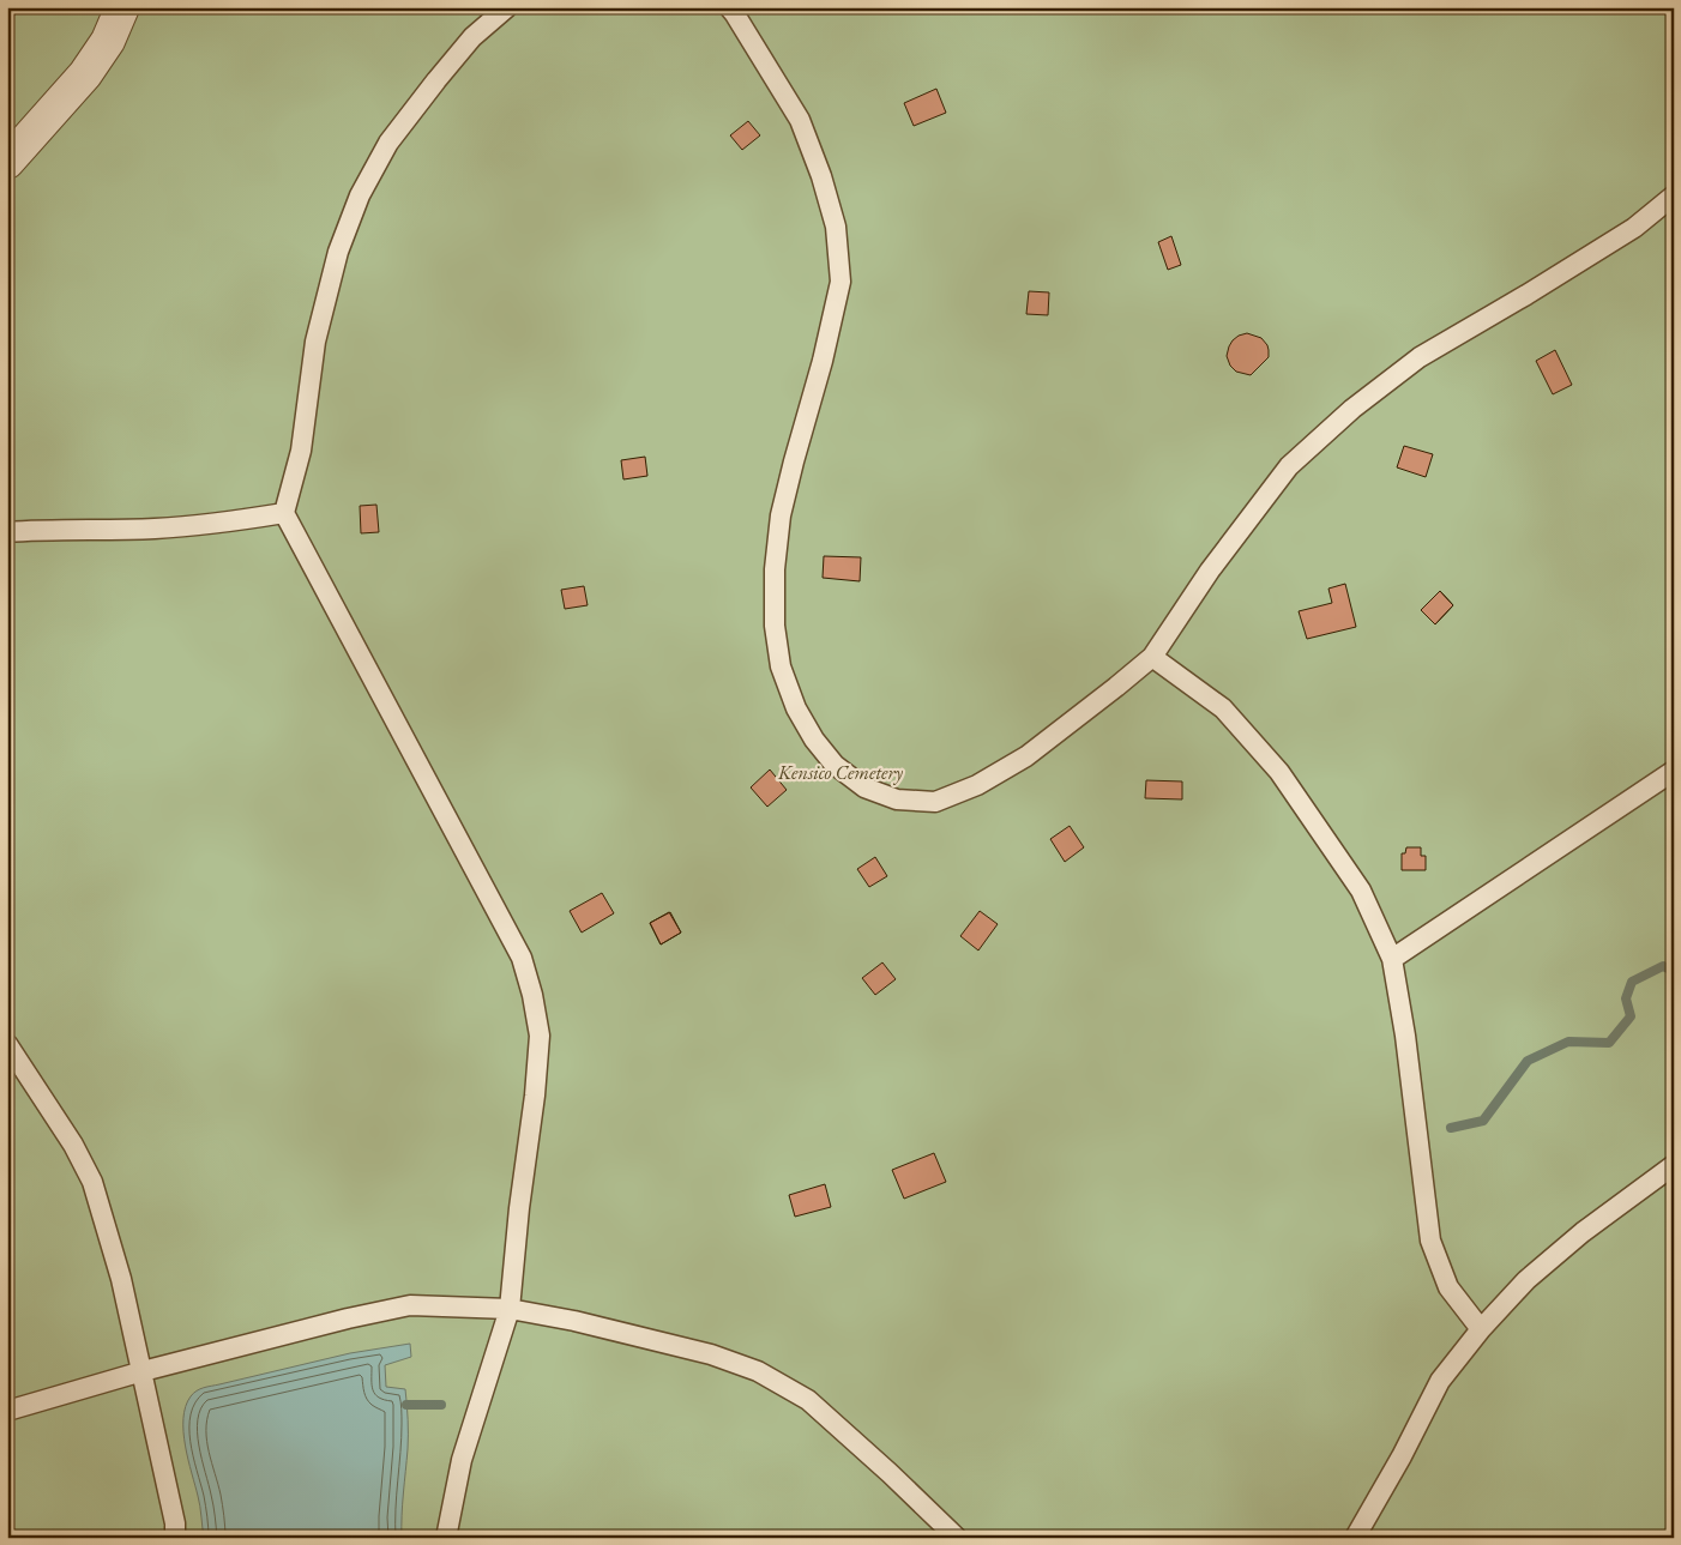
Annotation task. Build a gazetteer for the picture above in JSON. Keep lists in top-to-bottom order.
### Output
{
  "parks": ["Kensico Cemetery"]
}
